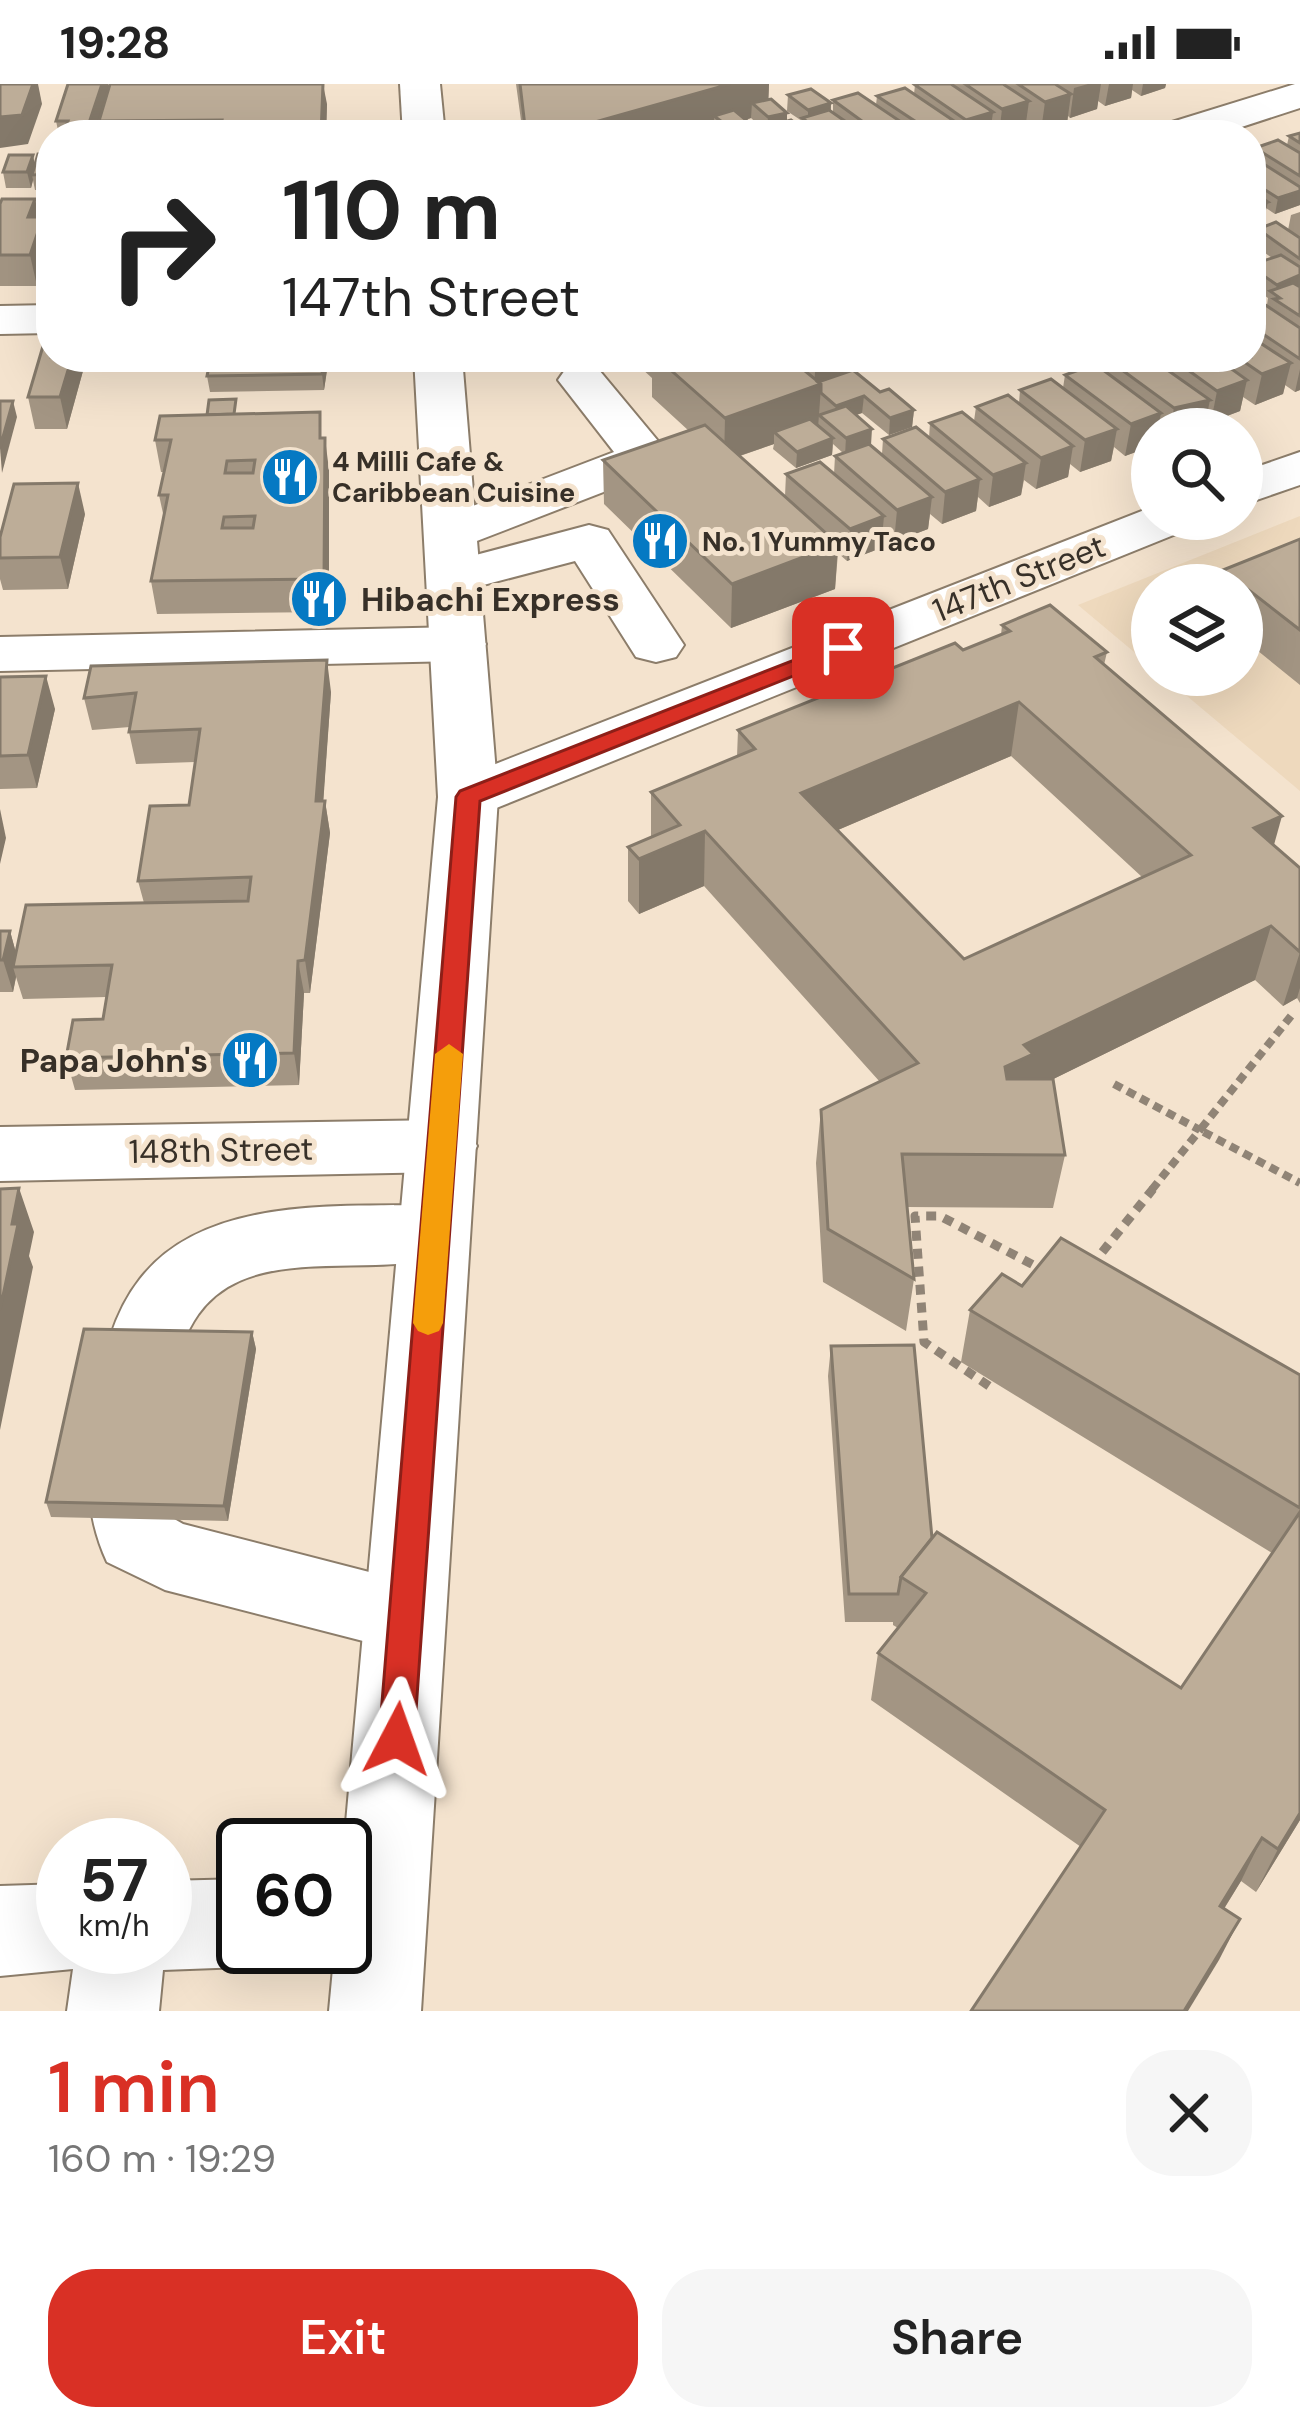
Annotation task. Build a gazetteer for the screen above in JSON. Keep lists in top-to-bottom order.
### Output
{
  "streets": {
    "street": ["147th Street", "148th Street"]
  },
  "places": {
    "restaurant": [
      "4 Milli Cafe & Caribbean Cuisine",
      "No. 1 Yummy Taco",
      "Hibachi Express",
      "Papa John's"
    ]
  },
  "page": {
    "status": "19:28",
    "turn": ["110 m", "147th Street"],
    "speed": "57 km/h",
    "limit": "60",
    "heading": ["1 min", "160 m · 19:29"],
    "buttons": ["Exit", "Share"]
  }
}
